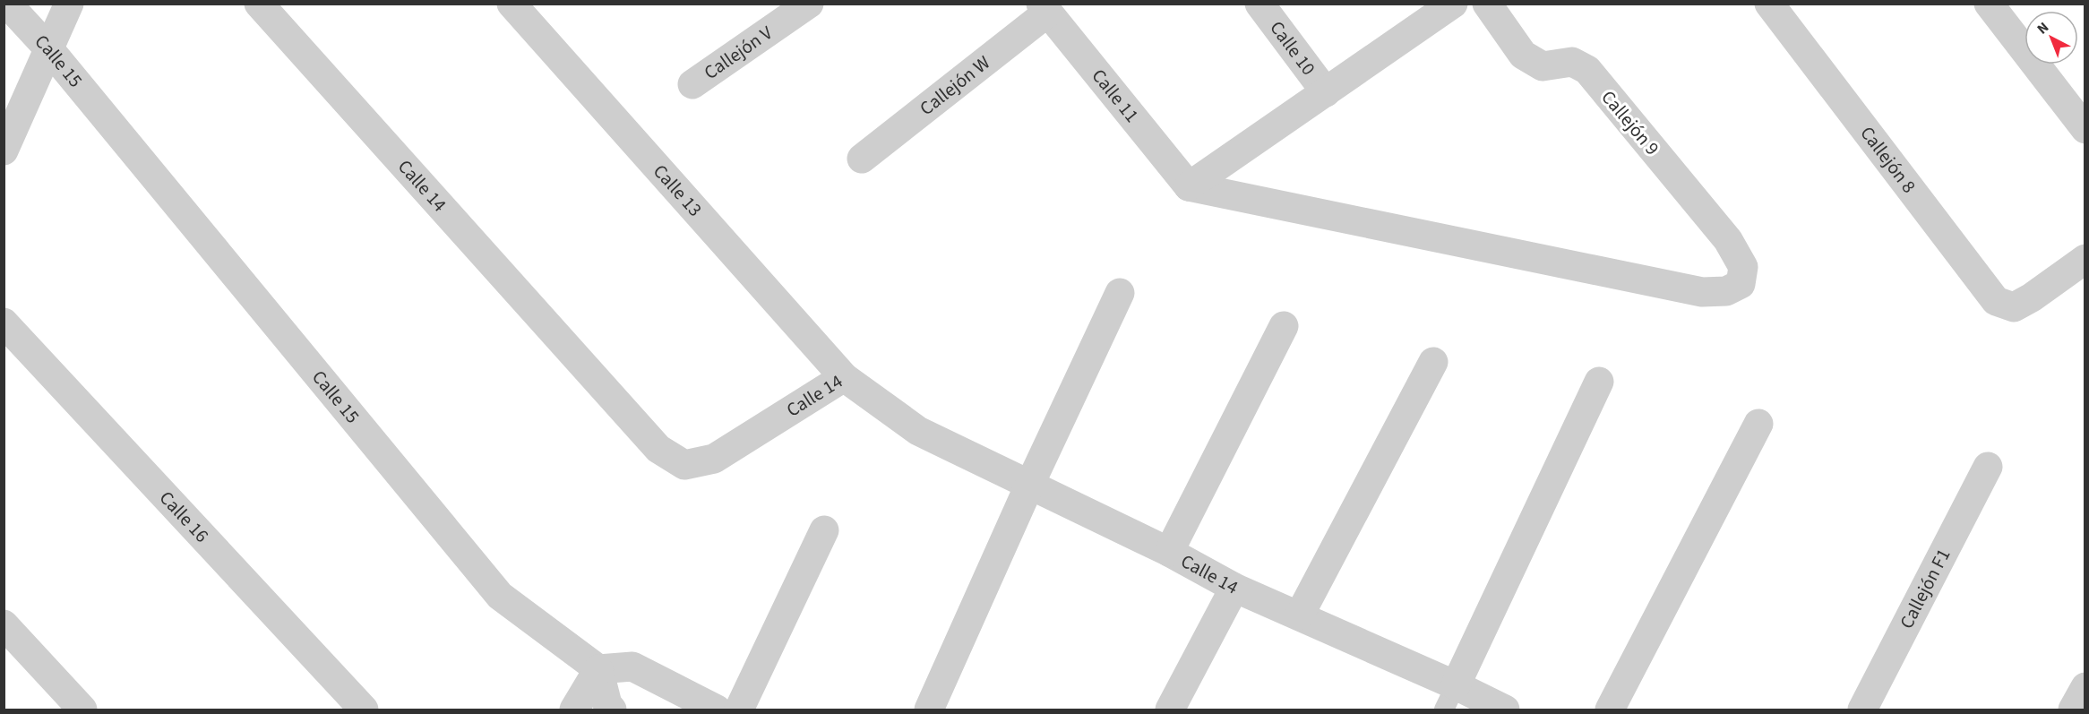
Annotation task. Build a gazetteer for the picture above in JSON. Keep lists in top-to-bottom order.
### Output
{
  "streets": {
    "street": [
      "Calle 10",
      "Callejón V",
      "Calle 15",
      "Callejón W",
      "Calle 11",
      "Callejón 9",
      "Callejón 8",
      "Calle 14",
      "Calle 13",
      "Calle 16",
      "Callejón F1"
    ]
  },
  "crossings": [
    ["Callejón W", "Calle 11"],
    ["Calle 11", "Callejón 9"],
    ["Calle 14", "Calle 13"]
  ],
  "north": "top left"
}
